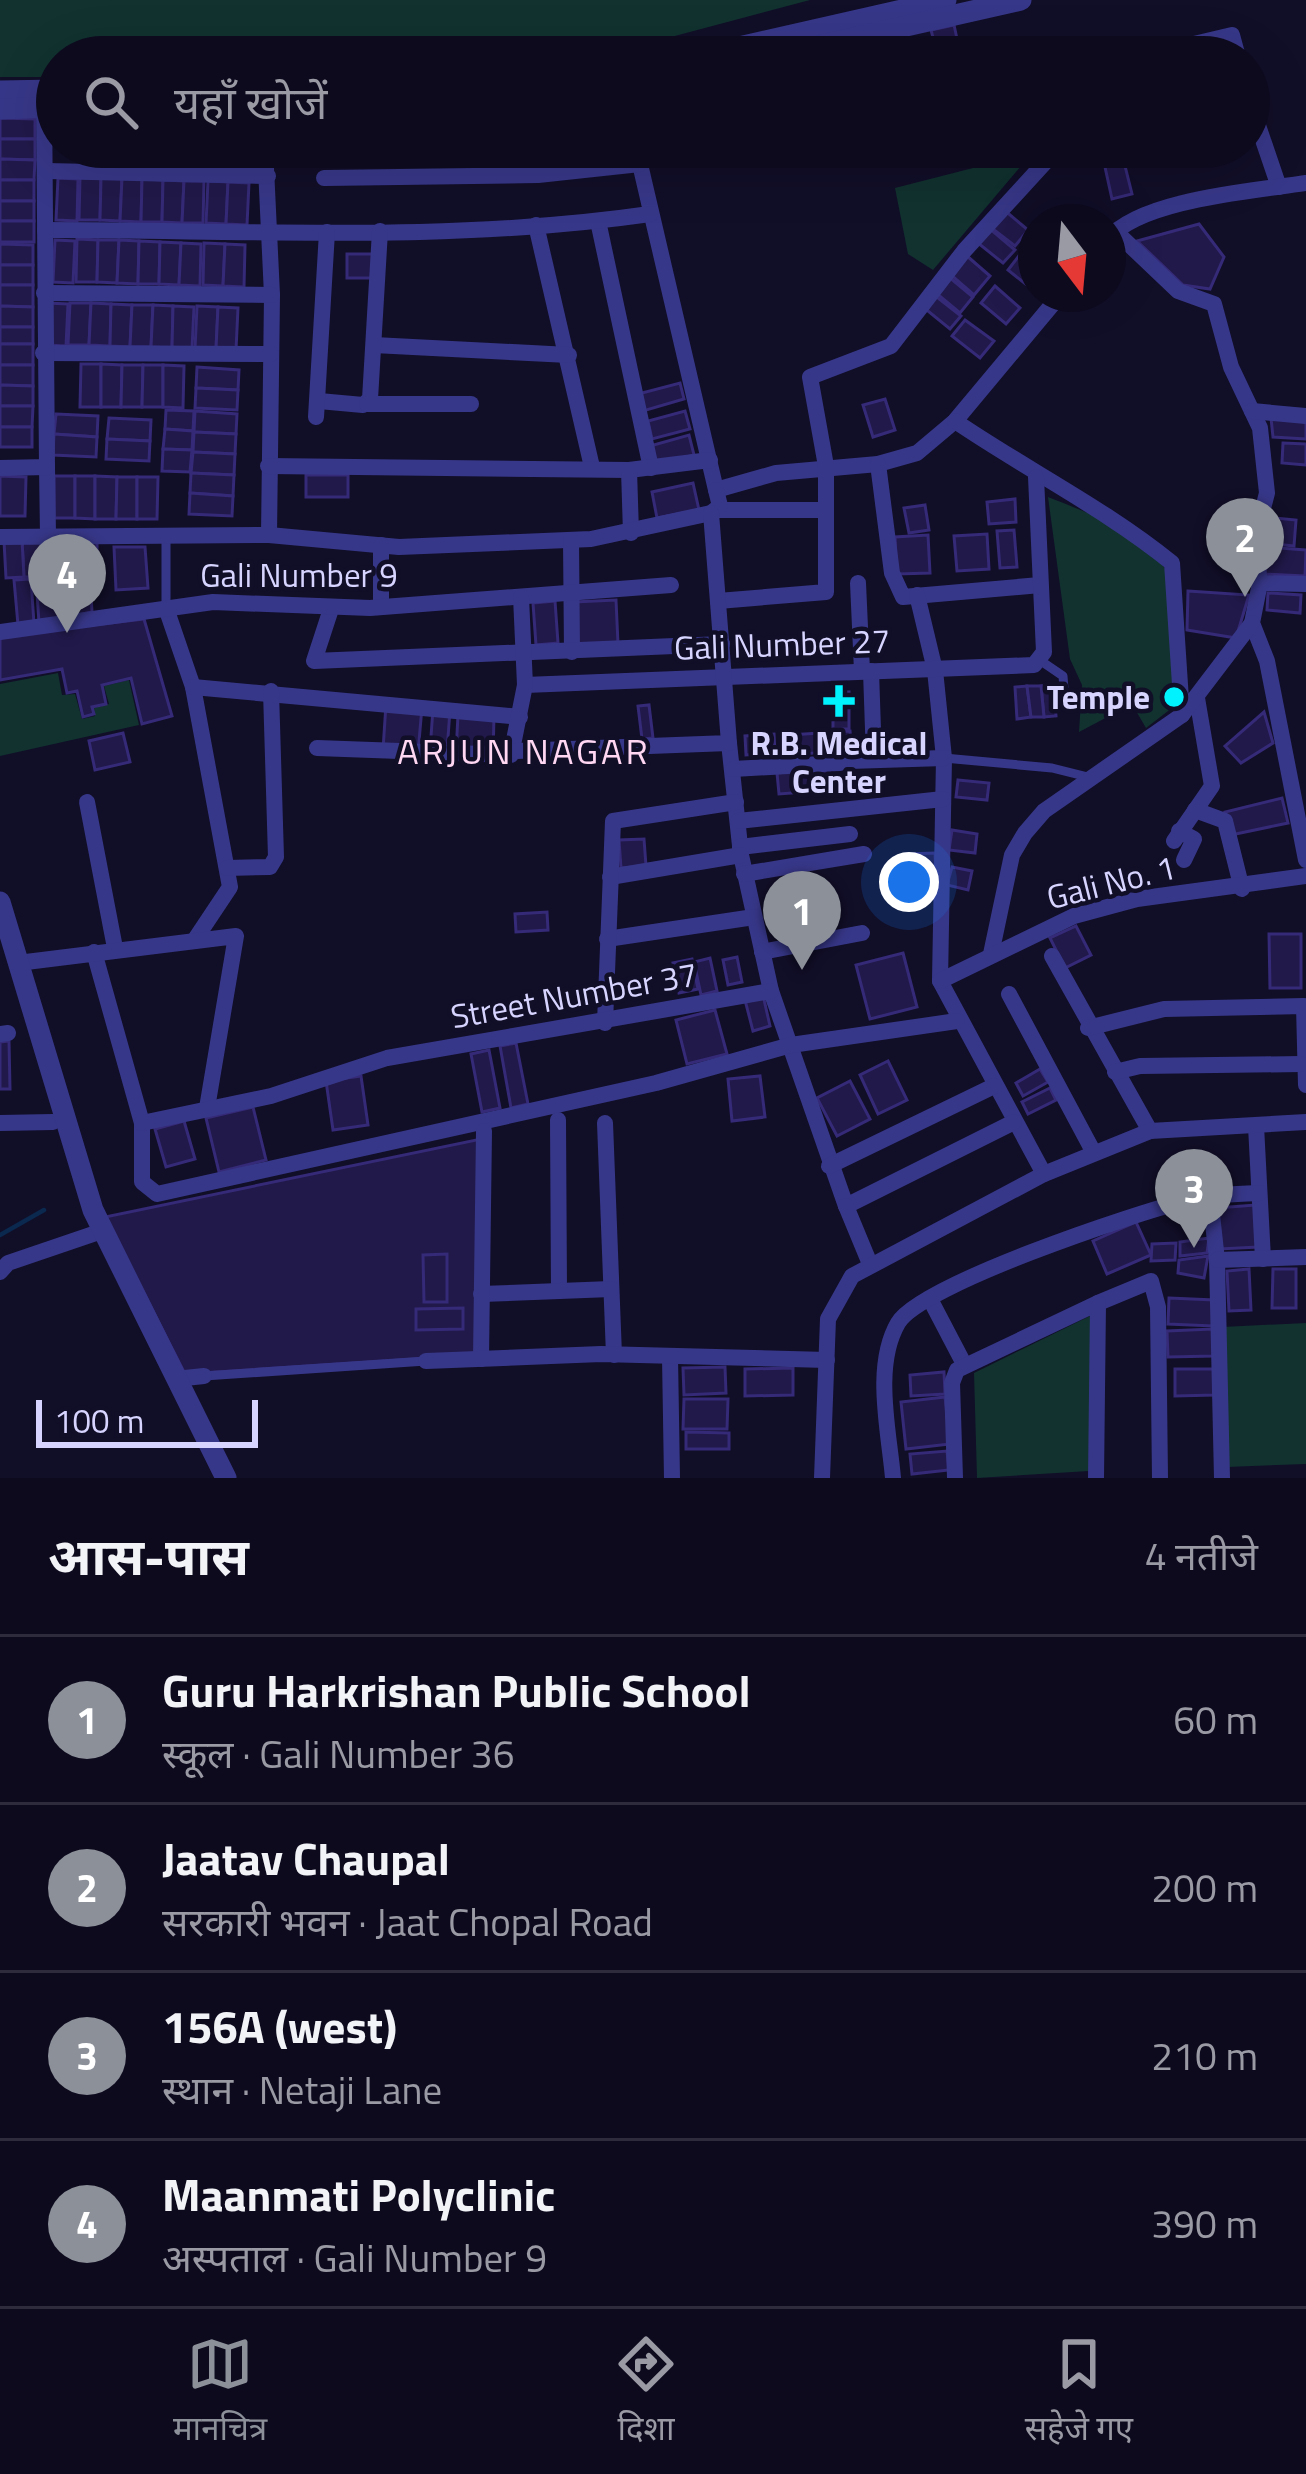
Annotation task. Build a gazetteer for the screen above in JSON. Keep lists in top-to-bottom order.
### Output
{
  "streets": {
    "street": [
      "Gali Number 9",
      "Gali Number 27",
      "Gali No. 1",
      "Street Number 37"
    ]
  },
  "districts": ["ARJUN NAGAR"],
  "places": {
    "other": ["Temple"],
    "health": ["R.B. Medical Center"]
  },
  "scale_bar": "100 m",
  "north": "bottom",
  "page": {
    "search": "यहाँ खोजें",
    "pins": [
      "2",
      "4",
      "1",
      "3"
    ],
    "scale": "100 m",
    "heading": ["आस-पास", "4 नतीजे"],
    "list": [
      {
        "mark": "1",
        "name": "Guru Harkrishan Public School",
        "note": "स्कूल · Gali Number 36",
        "value": "60 m"
      },
      {
        "mark": "2",
        "name": "Jaatav Chaupal",
        "note": "सरकारी भवन · Jaat Chopal Road",
        "value": "200 m"
      },
      {
        "mark": "3",
        "name": "156A (west)",
        "note": "स्थान · Netaji Lane",
        "value": "210 m"
      },
      {
        "mark": "4",
        "name": "Maanmati Polyclinic",
        "note": "अस्पताल · Gali Number 9",
        "value": "390 m"
      }
    ],
    "nav": ["मानचित्र", "दिशा", "सहेजे गए"]
  }
}
